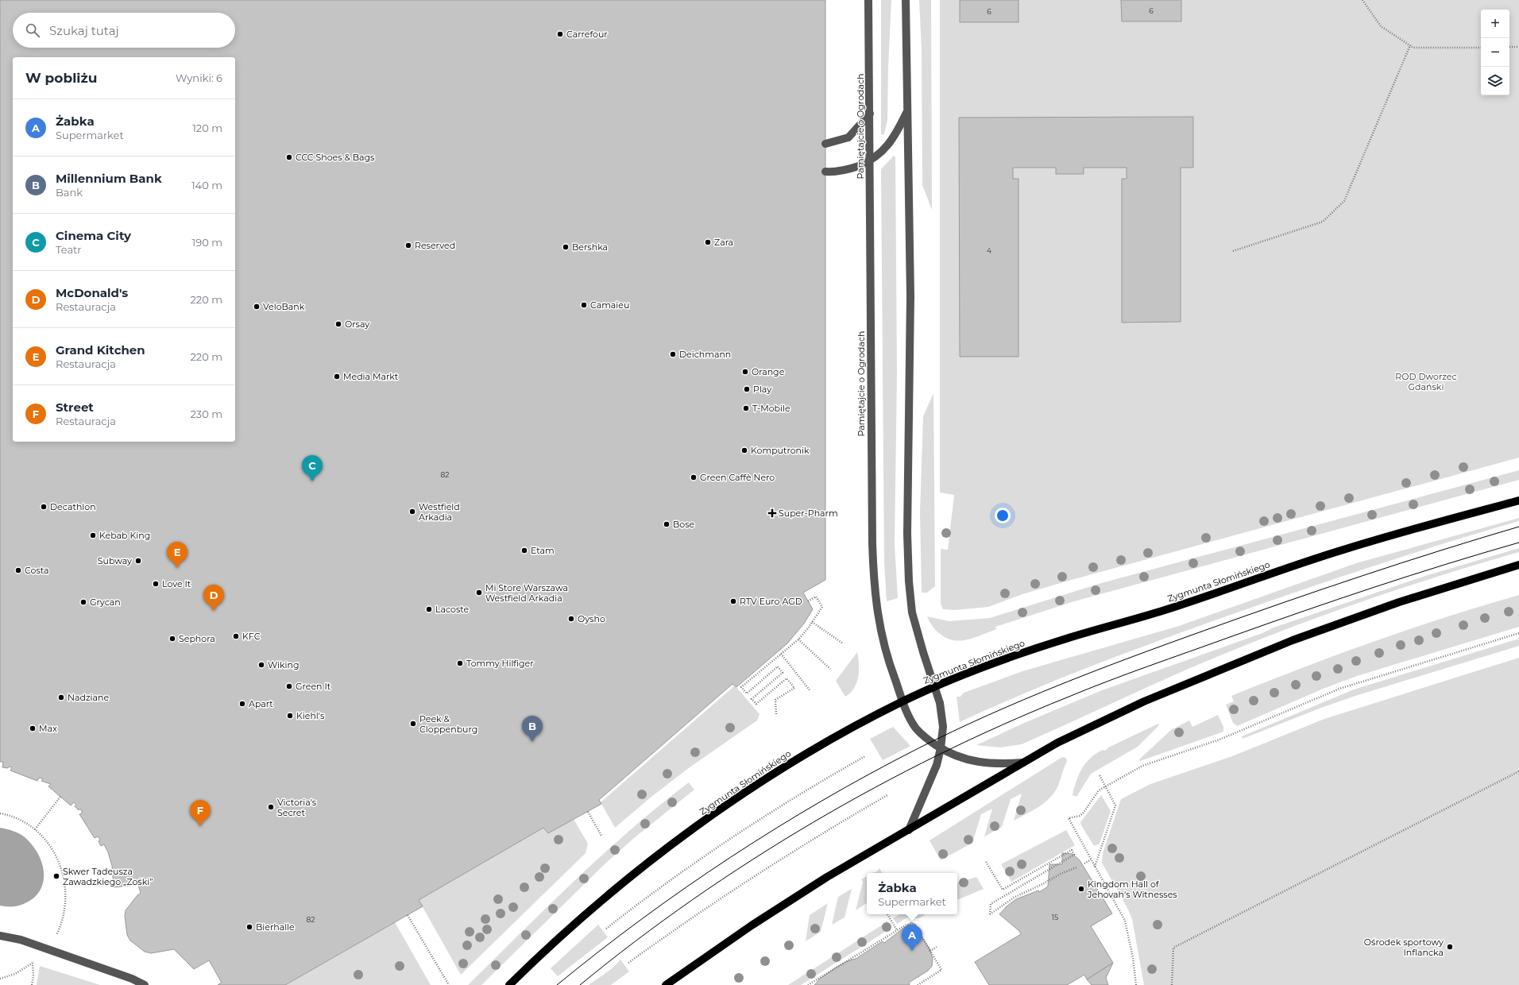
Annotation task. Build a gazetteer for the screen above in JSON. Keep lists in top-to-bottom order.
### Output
{
  "streets": {
    "main road": ["Zygmunta Słomińskiego"],
    "street": ["Pamiętajcie o Ogrodach"]
  },
  "crossings": [
    ["Pamiętajcie o Ogrodach", "Zygmunta Słomińskiego"]
  ],
  "parks": ["ROD Dworzec Gdański"],
  "places": {
    "other": [
      "Carrefour",
      "CCC Shoes & Bags",
      "Zara",
      "Reserved",
      "Bershka",
      "Camaïeu",
      "VeloBank",
      "Orsay",
      "Deichmann",
      "Orange",
      "Media Markt",
      "Play",
      "T-Mobile",
      "Komputronik",
      "Green Caffè Nero",
      "Decathlon",
      "Westfield Arkadia",
      "Bose",
      "Kebab King",
      "Etam",
      "Subway",
      "Costa",
      "Love It",
      "Mi Store Warszawa Westfield Arkadia",
      "RTV Euro AGD",
      "Grycan",
      "Lacoste",
      "Oysho",
      "KFC",
      "Sephora",
      "Tommy Hilfiger",
      "Wiking",
      "Green It",
      "Nadziane",
      "Apart",
      "Kiehl's",
      "Peek & Cloppenburg",
      "Max",
      "Victoria's Secret",
      "Skwer Tadeusza Zawadzkiego „Zośki”",
      "Kingdom Hall of Jehovah's Witnesses",
      "Bierhalle",
      "Ośrodek sportowy Inflancka"
    ],
    "health": ["Super-Pharm"]
  },
  "house_numbers": [
    "6",
    "6",
    "4",
    "82",
    "15",
    "82"
  ],
  "page": {
    "map_buttons": ["+", "−"],
    "search": "Szukaj tutaj",
    "heading": ["W pobliżu", "Wyniki: 6"],
    "list": [
      {
        "mark": "A",
        "name": "Żabka",
        "note": "Supermarket",
        "value": "120 m"
      },
      {
        "mark": "B",
        "name": "Millennium Bank",
        "note": "Bank",
        "value": "140 m"
      },
      {
        "mark": "C",
        "name": "Cinema City",
        "note": "Teatr",
        "value": "190 m"
      },
      {
        "mark": "D",
        "name": "McDonald's",
        "note": "Restauracja",
        "value": "220 m"
      },
      {
        "mark": "E",
        "name": "Grand Kitchen",
        "note": "Restauracja",
        "value": "220 m"
      },
      {
        "mark": "F",
        "name": "Street",
        "note": "Restauracja",
        "value": "230 m"
      }
    ],
    "pins": [
      "C",
      "E",
      "D",
      "B",
      "F",
      "A"
    ],
    "popup": ["Żabka", "Supermarket"]
  }
}
